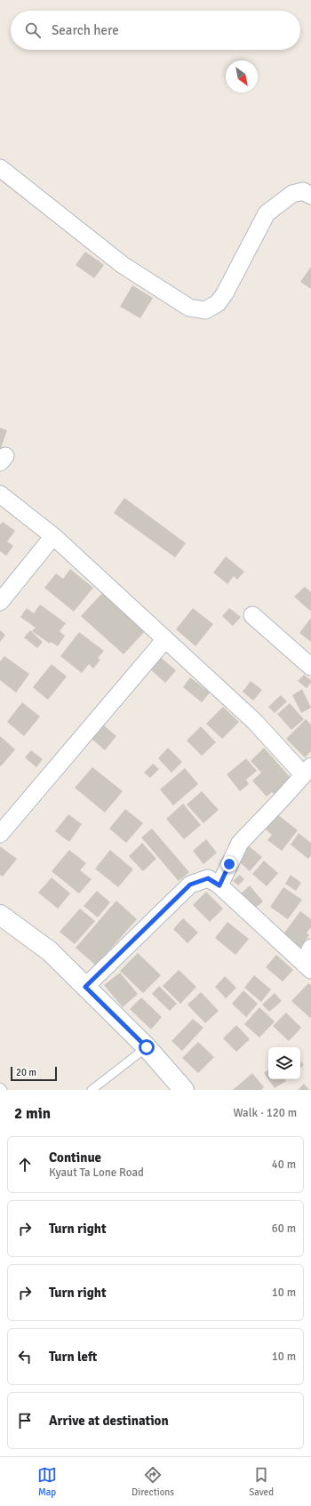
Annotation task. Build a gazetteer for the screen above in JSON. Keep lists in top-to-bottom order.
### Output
{
  "scale_bar": "20 m",
  "north": "bottom right",
  "page": {
    "search": "Search here",
    "scale": "20 m",
    "heading": ["2 min", "Walk · 120 m"],
    "list": [
      ["Continue", "Kyaut Ta Lone Road", "40 m"],
      ["Turn right", "60 m"],
      ["Turn right", "10 m"],
      ["Turn left", "10 m"],
      "Arrive at destination"
    ],
    "nav": ["Map", "Directions", "Saved"]
  }
}
